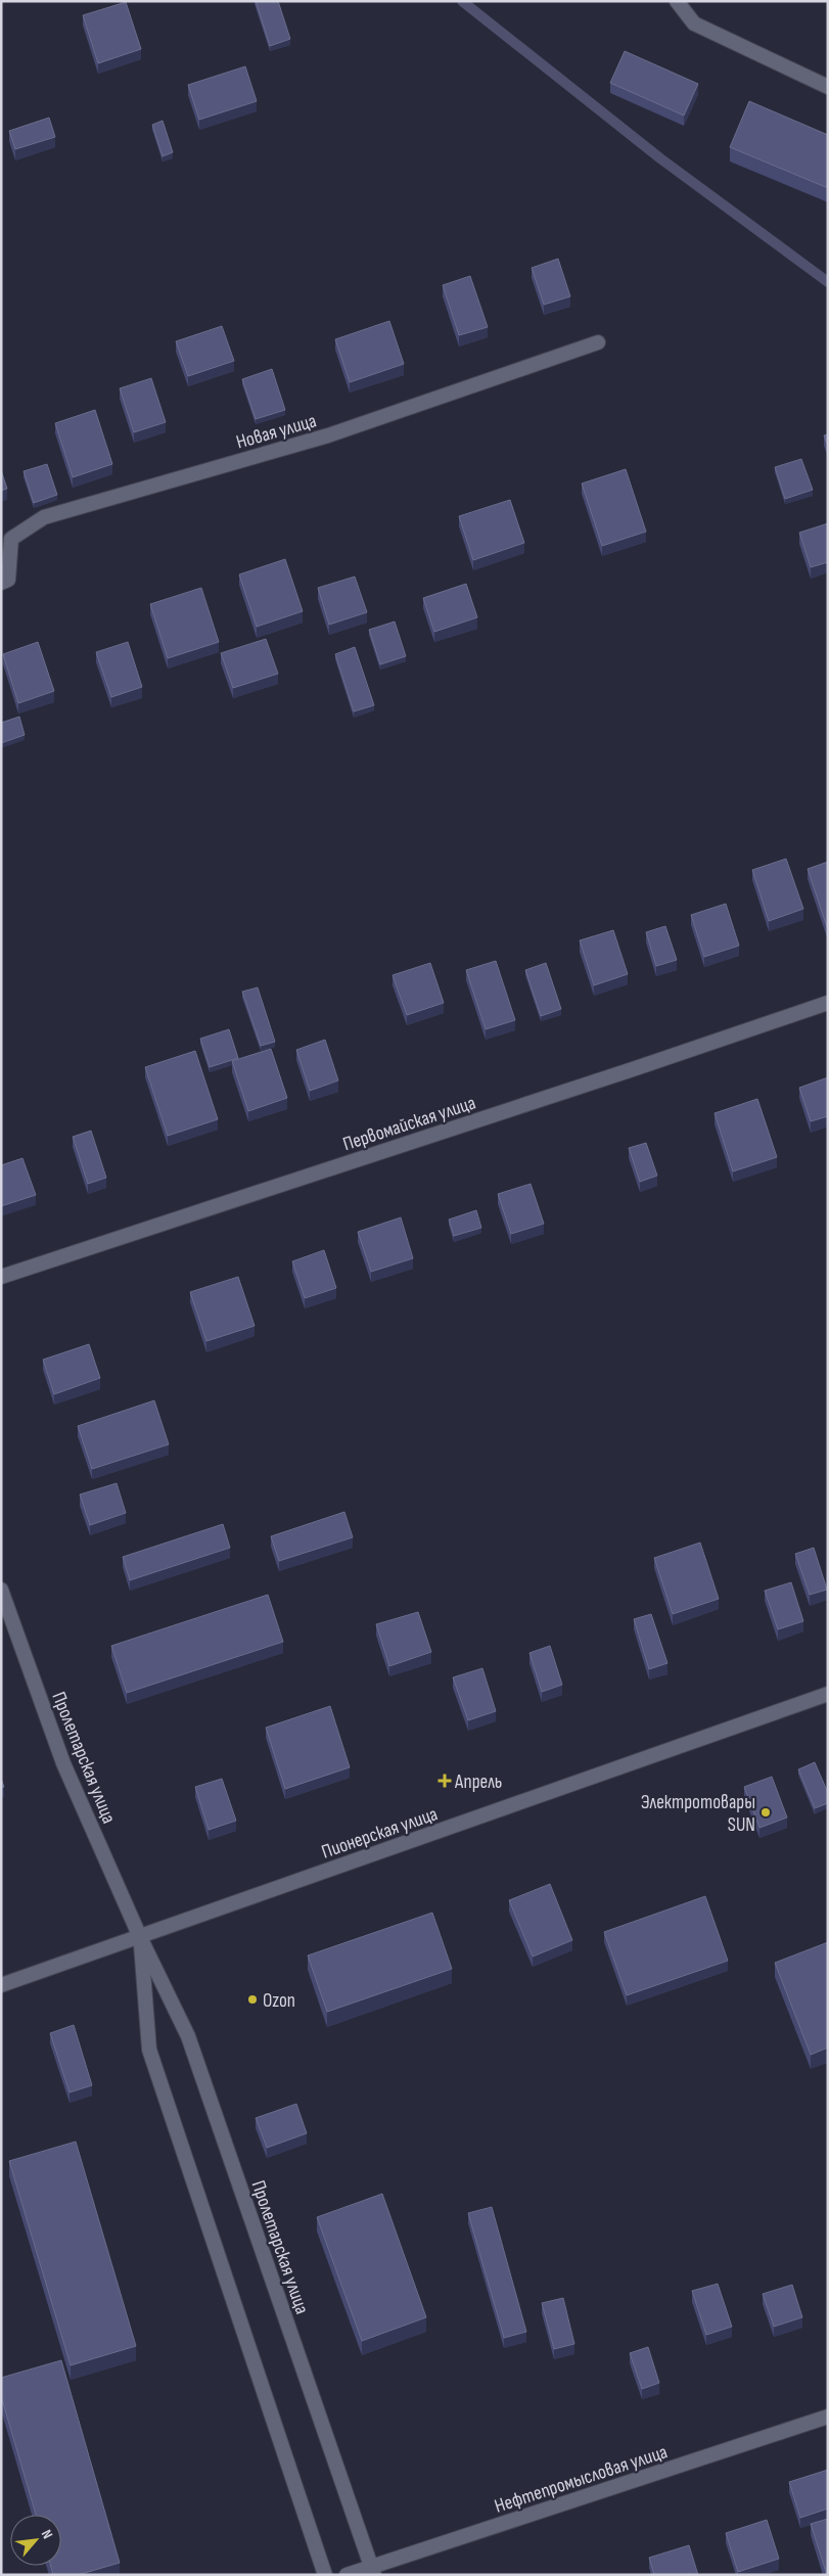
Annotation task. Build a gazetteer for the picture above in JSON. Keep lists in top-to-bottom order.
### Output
{
  "streets": {
    "street": [
      "Новая улица",
      "Первомайская улица",
      "Пролетарская улица",
      "Пионерская улица",
      "Нефтепромысловая улица"
    ]
  },
  "crossings": [
    ["Пролетарская улица", "Пионерская улица"],
    ["Пролетарская улица", "Нефтепромысловая улица"]
  ],
  "places": {
    "health": ["Апрель"],
    "other": ["Электротовары SUN", "Ozon"]
  },
  "north": "top right"
}
